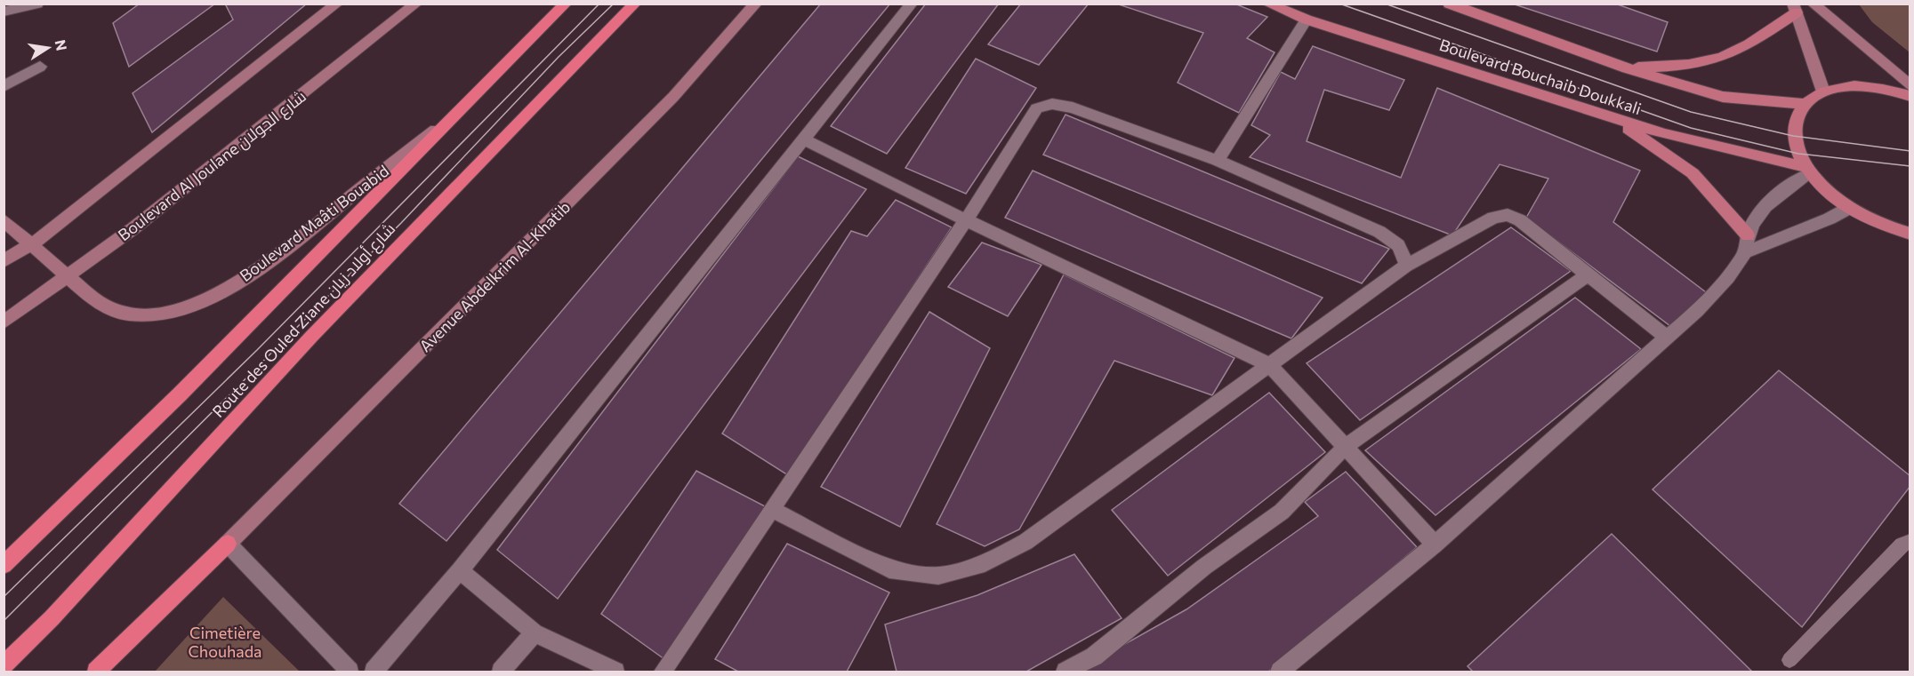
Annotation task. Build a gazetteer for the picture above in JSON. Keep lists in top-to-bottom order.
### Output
{
  "streets": {
    "highway": ["Route des Ouled Ziane شارع أولاد زيان"],
    "main road": ["Boulevard Bouchaib Doukkali"],
    "street": ["Boulevard Al Joulane شارع الجولان", "Boulevard Maâti Bouabid", "Avenue Abdelkrim Al-Khatib"]
  },
  "crossings": [
    ["Boulevard Al Joulane شارع الجولان", "Boulevard Maâti Bouabid"],
    ["Boulevard Maâti Bouabid", "Route des Ouled Ziane شارع أولاد زيان"]
  ],
  "parks": ["Cimetière Chouhada"],
  "north": "right"
}
